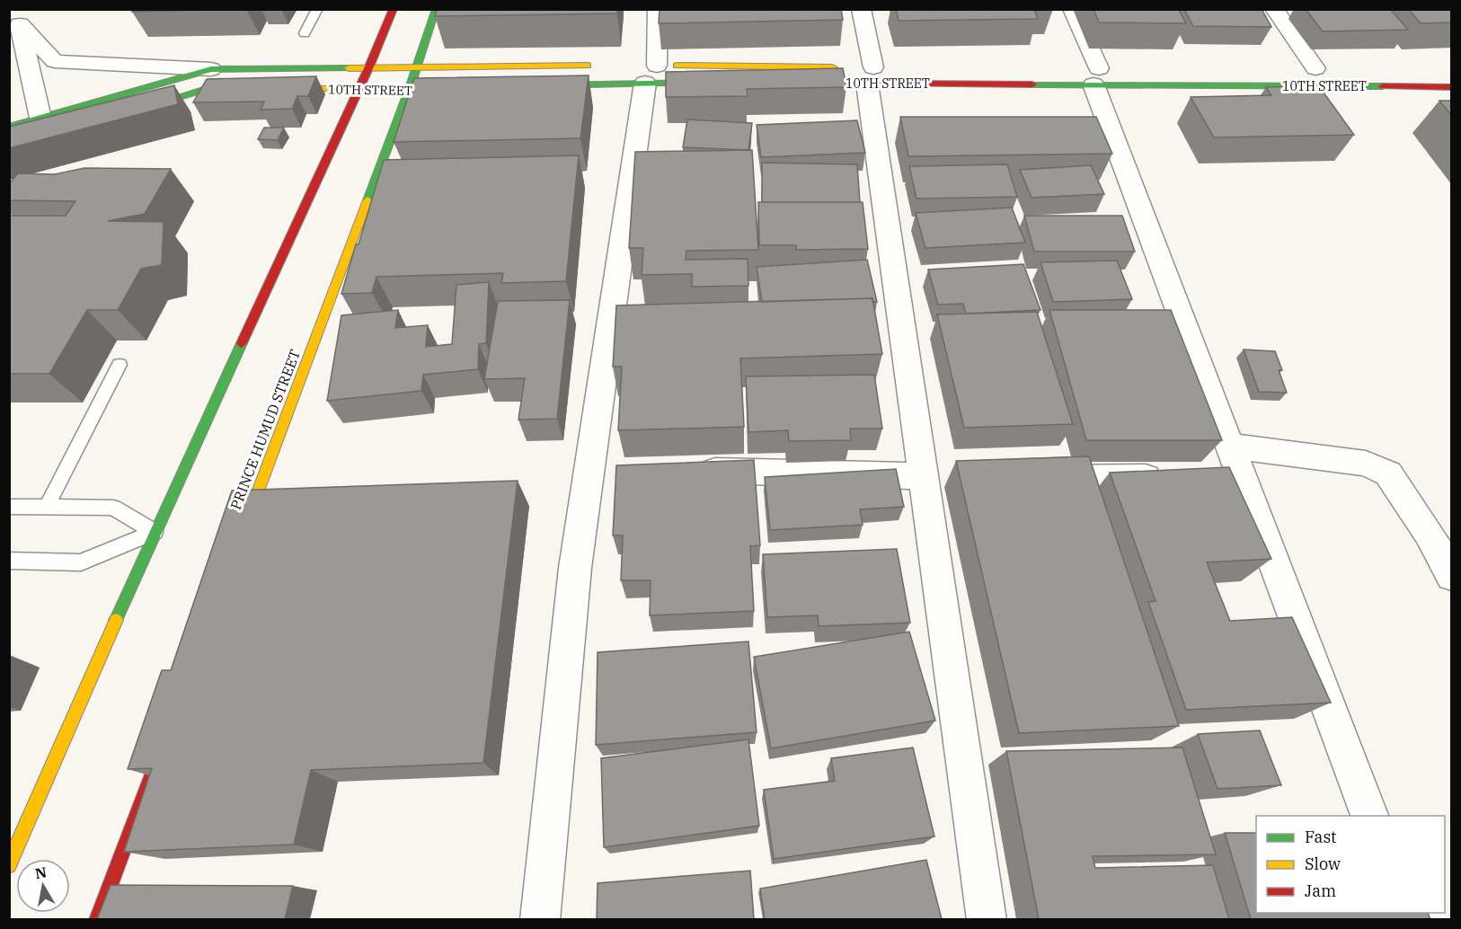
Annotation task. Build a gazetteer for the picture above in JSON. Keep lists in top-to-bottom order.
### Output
{
  "streets": {
    "street": ["10TH STREET", "PRINCE HUMUD STREET"]
  },
  "crossings": [
    ["10TH STREET", "PRINCE HUMUD STREET"]
  ],
  "legend": ["Fast", "Slow", "Jam"],
  "north": "top"
}
